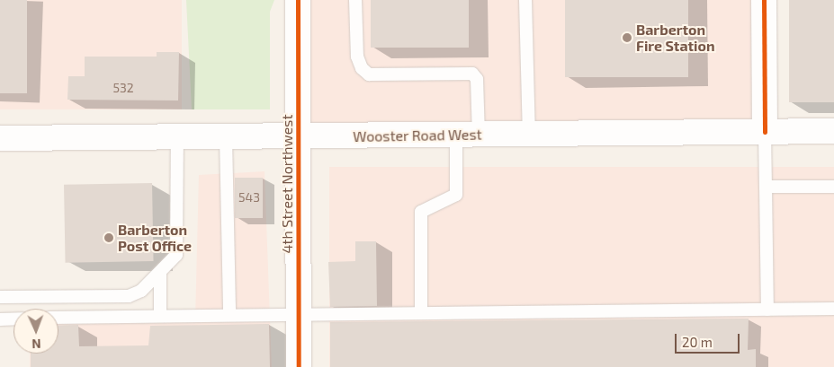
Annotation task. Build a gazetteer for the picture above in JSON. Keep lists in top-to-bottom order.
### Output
{
  "streets": {
    "main road": ["Wooster Road West", "4th Street Northwest"]
  },
  "crossings": [
    ["Wooster Road West", "4th Street Northwest"]
  ],
  "places": ["Barberton Fire Station", "Barberton Post Office"],
  "house_numbers": ["532", "543"],
  "scale_bar": "20 m",
  "north": "bottom"
}
